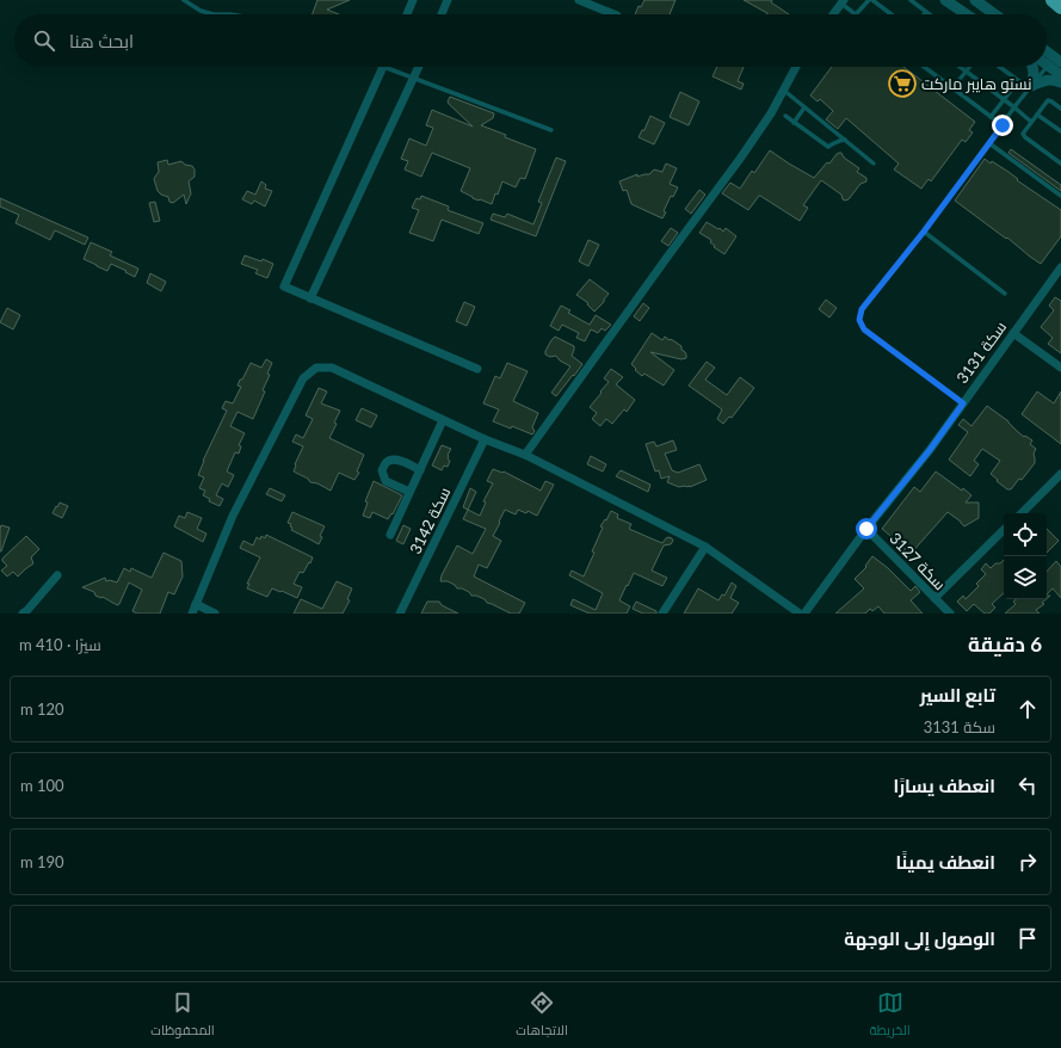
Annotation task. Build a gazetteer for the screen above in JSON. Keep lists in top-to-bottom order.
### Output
{
  "streets": {
    "street": ["سكة 3131", "سكة 3142", "سكة 3127"]
  },
  "crossings": [
    ["سكة 3131", "سكة 3127"]
  ],
  "places": {
    "supermarket": ["نستو هايبر ماركت"]
  },
  "page": {
    "search": "ابحث هنا",
    "heading": ["6 دقيقة", "سيرًا · 410 m"],
    "list": [
      ["تابع السير", "سكة 3131", "120 m"],
      ["انعطف يسارًا", "100 m"],
      ["انعطف يمينًا", "190 m"],
      "الوصول إلى الوجهة"
    ],
    "nav": ["الخريطة", "الاتجاهات", "المحفوظات"]
  }
}
